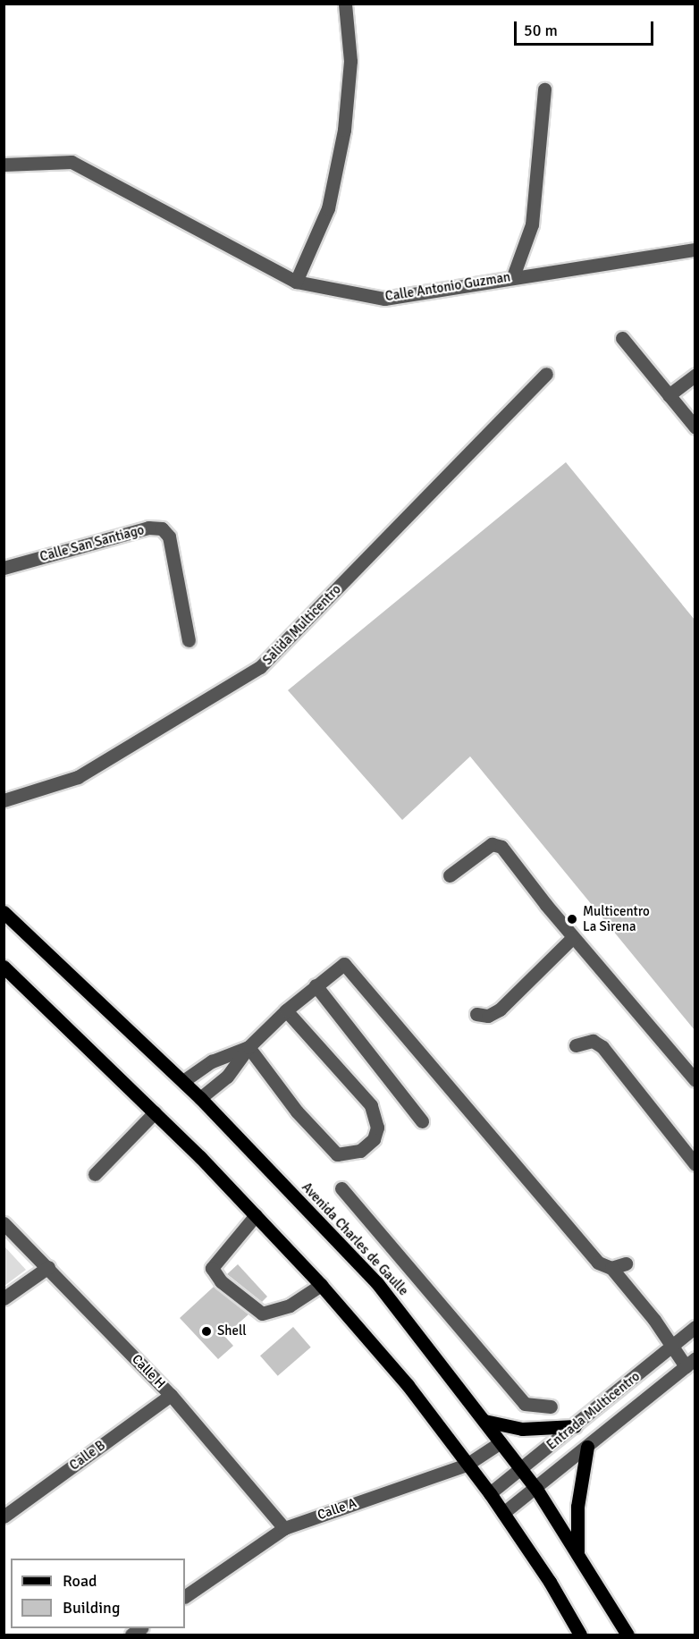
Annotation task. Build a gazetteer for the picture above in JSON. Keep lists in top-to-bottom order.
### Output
{
  "streets": {
    "main road": ["Avenida Charles de Gaulle"],
    "street": [
      "Calle Antonio Guzman",
      "Calle San Santiago",
      "Salida Multicentro",
      "Calle H",
      "Entrada Multicentro",
      "Calle B",
      "Calle A"
    ]
  },
  "crossings": [
    ["Avenida Charles de Gaulle", "Entrada Multicentro"],
    ["Avenida Charles de Gaulle", "Calle A"],
    ["Calle H", "Calle B"],
    ["Calle H", "Calle A"]
  ],
  "places": ["Multicentro La Sirena", "Shell"],
  "legend": ["Road", "Building"],
  "scale_bar": "50 m"
}
